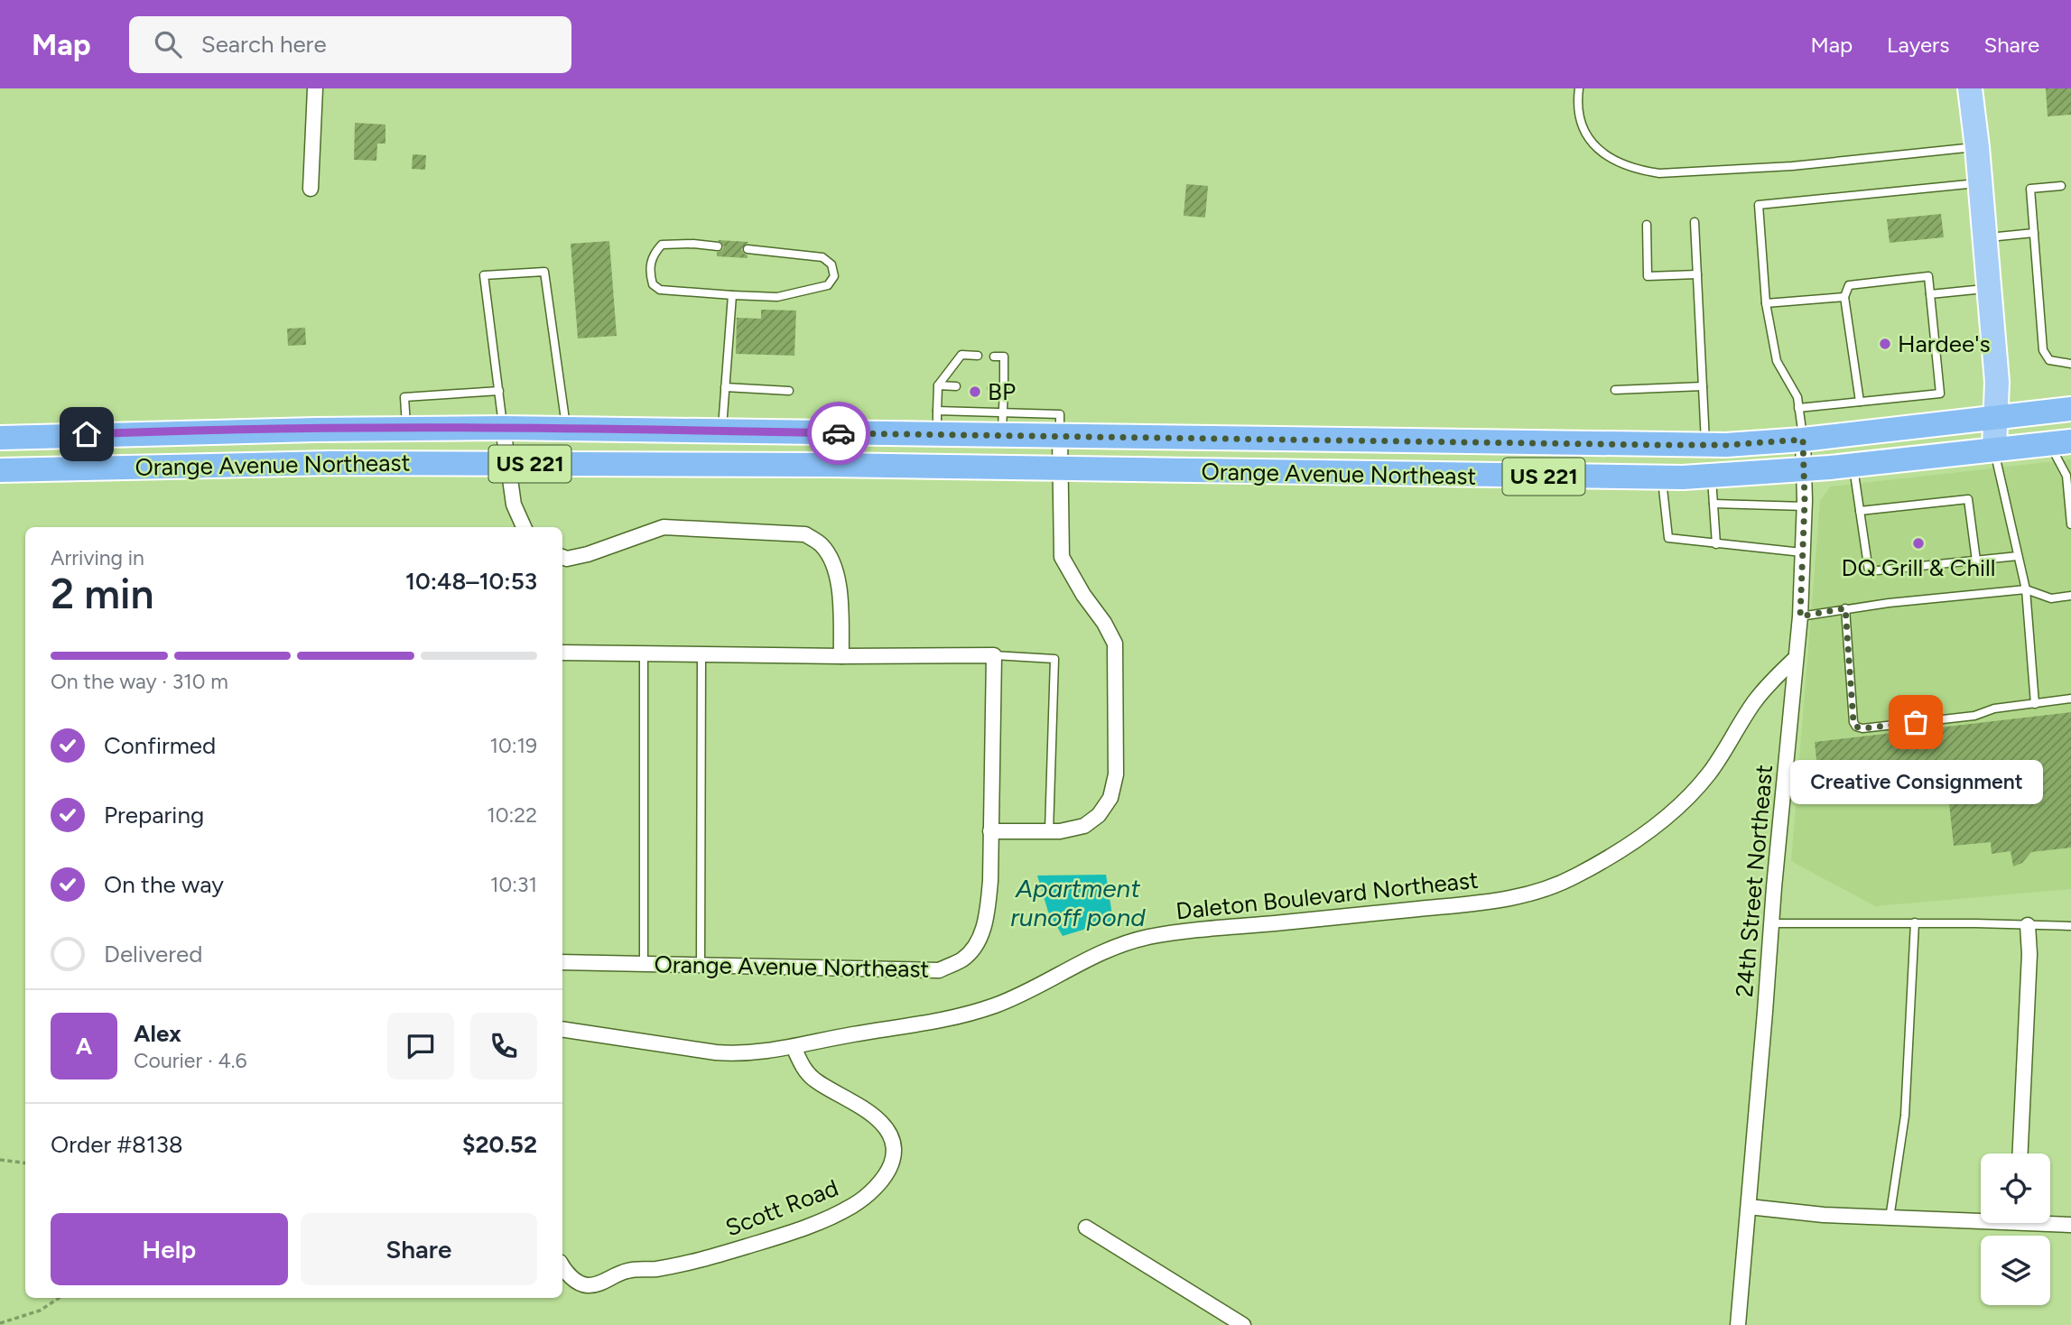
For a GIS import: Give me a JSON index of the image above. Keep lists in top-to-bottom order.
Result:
{
  "streets": {
    "highway": ["US 221", "Orange Avenue Northeast"],
    "street": ["24th Street Northeast", "Daleton Boulevard Northeast", "Scott Road"]
  },
  "crossings": [
    ["Orange Avenue Northeast", "24th Street Northeast"],
    ["24th Street Northeast", "Daleton Boulevard Northeast"],
    ["Daleton Boulevard Northeast", "Scott Road"]
  ],
  "water": ["Apartment runoff pond"],
  "places": [
    "Hardee's",
    "BP",
    "DQ Grill & Chill",
    "Creative Consignment"
  ],
  "page": {
    "header": "Map",
    "search": "Search here",
    "nav": ["Map", "Layers", "Share"],
    "heading": ["2 min", "Arriving in", "10:48–10:53"],
    "panel": [
      "Alex",
      "Courier · 4.6",
      "Order #8138",
      "$20.52"
    ],
    "bar": "On the way · 310 m",
    "list": [
      ["Confirmed", "10:19"],
      ["Preparing", "10:22"],
      ["On the way", "10:31"],
      "Delivered"
    ],
    "bubble": "Creative Consignment",
    "round": "A",
    "buttons": ["Help", "Share"]
  }
}
